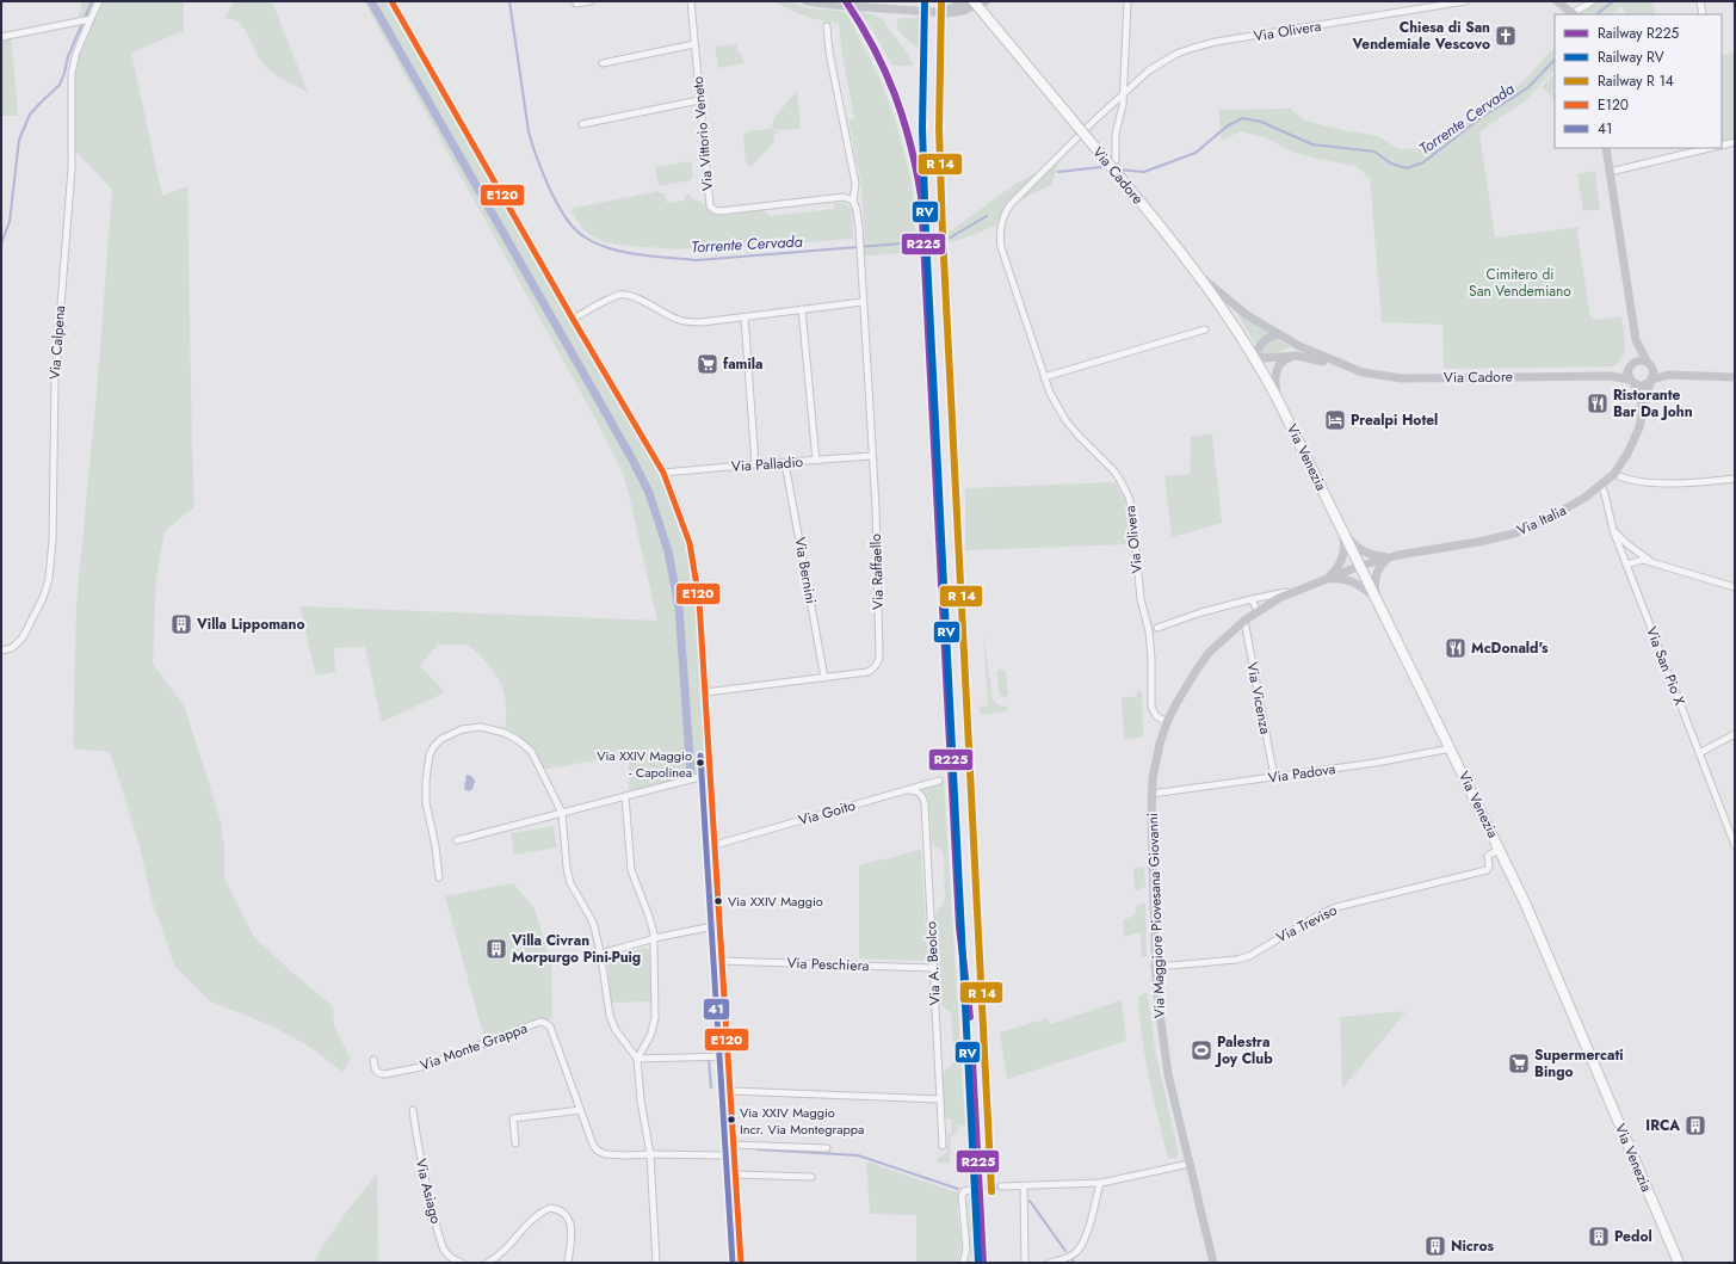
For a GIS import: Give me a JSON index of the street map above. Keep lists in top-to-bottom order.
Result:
{
  "streets": {
    "main road": ["Via Cadore", "Via Venezia"],
    "street": [
      "Via Olivera",
      "Via Vittorio Veneto",
      "Via Calpena",
      "Via Palladio",
      "Via Italia",
      "Via Bernini",
      "Via Raffaello",
      "Via San Pio X",
      "Via Vicenza",
      "Via Padova",
      "Via Goito",
      "Via Maggiore Piovesana Giovanni",
      "Via Treviso",
      "Via A. Beolco",
      "Via Peschiera",
      "Via Monte Grappa",
      "Via Asiago"
    ]
  },
  "crossings": [
    ["Via Olivera", "Via Maggiore Piovesana Giovanni"],
    ["Via Vittorio Veneto", "Via Raffaello"],
    ["Via Cadore", "Via Venezia"],
    ["Via Cadore", "Via Italia"],
    ["Via Venezia", "Via Italia"],
    ["Via Venezia", "Via Padova"],
    ["Via Venezia", "Via Treviso"],
    ["Via Palladio", "Via Bernini"],
    ["Via Palladio", "Via Raffaello"],
    ["Via Italia", "Via San Pio X"],
    ["Via Italia", "Via Vicenza"],
    ["Via Italia", "Via Maggiore Piovesana Giovanni"],
    ["Via Bernini", "Via Raffaello"],
    ["Via Vicenza", "Via Padova"],
    ["Via Padova", "Via Maggiore Piovesana Giovanni"],
    ["Via Goito", "Via A. Beolco"],
    ["Via Maggiore Piovesana Giovanni", "Via Treviso"],
    ["Via A. Beolco", "Via Peschiera"]
  ],
  "water": ["Torrente Cervada"],
  "parks": ["Cimitero di San Vendemiano"],
  "places": {
    "church": ["Chiesa di San Vendemiale Vescovo"],
    "supermarket": ["famila", "Supermercati Bingo"],
    "restaurant": ["Ristorante Bar Da John", "McDonald's"],
    "hotel": ["Prealpi Hotel"],
    "building": [
      "Villa Lippomano",
      "Villa Civran Morpurgo Pini-Puig",
      "IRCA",
      "Pedol",
      "Nicros"
    ],
    "other": ["Via XXIV Maggio - Capolinea", "Via XXIV Maggio", "Via XXIV Maggio Incr. Via Montegrappa"],
    "sports": ["Palestra Joy Club"]
  },
  "lines": [
    "rail line R225",
    "rail line RV",
    "transit line E120",
    "transit line 41"
  ],
  "legend": [
    "Railway R225",
    "Railway RV",
    "Railway R 14",
    "E120",
    "41"
  ]
}
